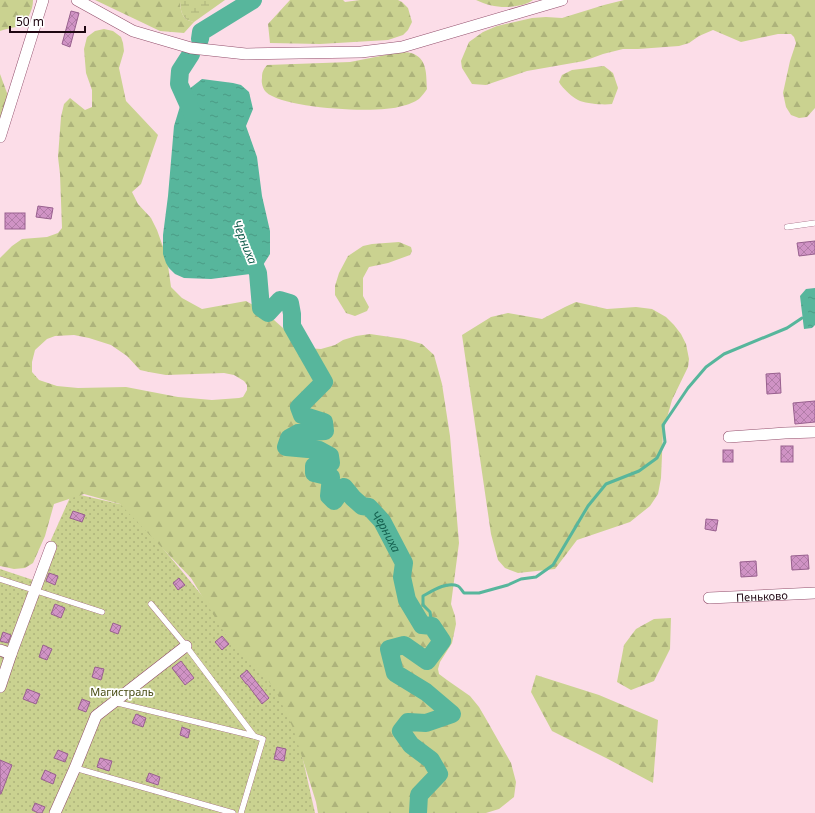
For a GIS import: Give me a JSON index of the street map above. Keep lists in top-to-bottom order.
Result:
{
  "streets": {
    "street": ["Пеньково"]
  },
  "water": ["Черниха"],
  "parks": ["Магистраль"],
  "scale_bar": "50 m"
}
